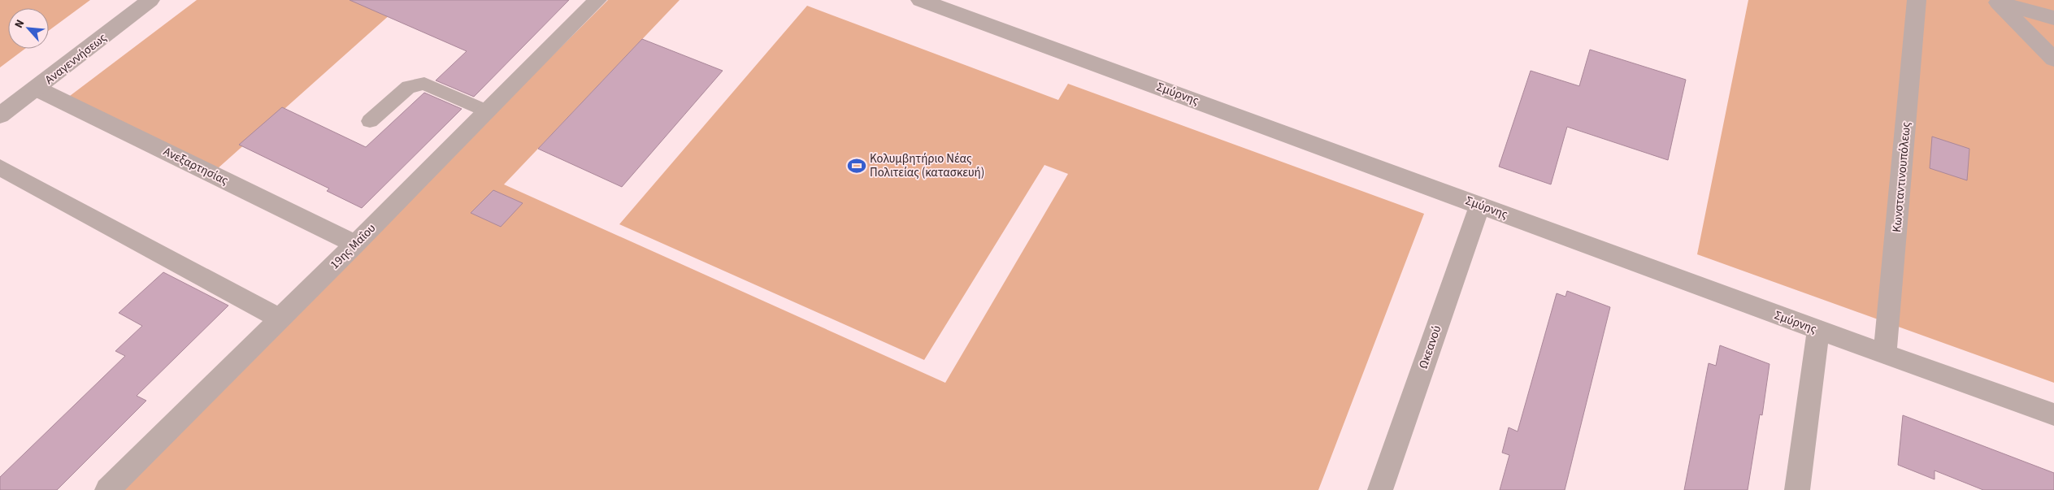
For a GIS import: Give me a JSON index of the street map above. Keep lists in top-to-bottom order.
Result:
{
  "streets": {
    "street": [
      "Αναγεννήσεως",
      "Σμύρνης",
      "Ανεξαρτησίας",
      "Κωνσταντινουπόλεως",
      "19ης Μαΐου",
      "Ωκεανού"
    ]
  },
  "crossings": [
    ["Αναγεννήσεως", "Ανεξαρτησίας"],
    ["Σμύρνης", "Κωνσταντινουπόλεως"],
    ["Σμύρνης", "Ωκεανού"],
    ["Ανεξαρτησίας", "19ης Μαΐου"]
  ],
  "places": {
    "sports": ["Κολυμβητήριο Νέας Πολιτείας (κατασκευή)"]
  },
  "north": "top left"
}
